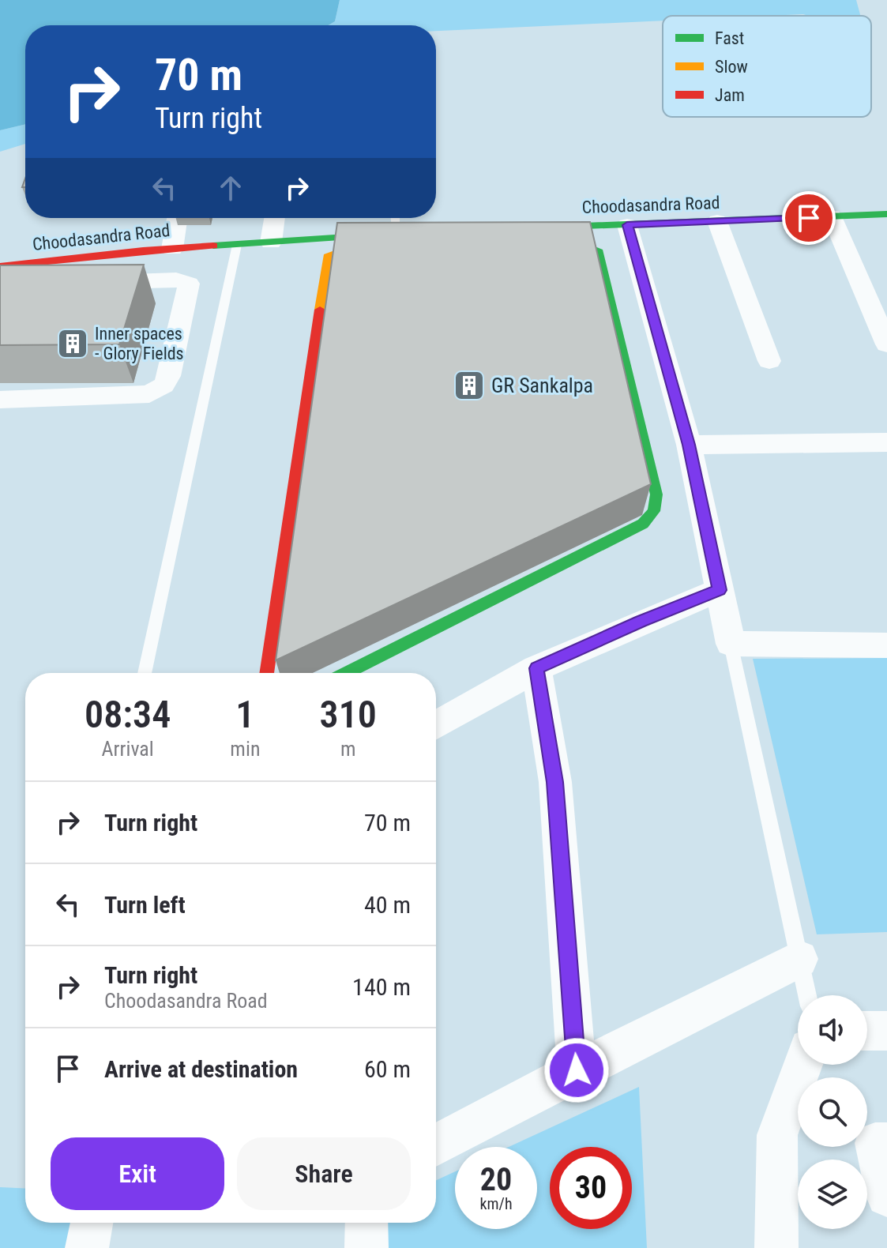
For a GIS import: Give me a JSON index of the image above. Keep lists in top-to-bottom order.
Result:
{
  "streets": {
    "street": ["Choodasandra Road"]
  },
  "places": {
    "building": ["Inner spaces - Glory Fields", "GR Sankalpa"]
  },
  "legend": ["Fast", "Slow", "Jam"],
  "page": {
    "turn": ["70 m", "Turn right"],
    "eta": [
      "08:34",
      "Arrival",
      "1",
      "min",
      "310",
      "m"
    ],
    "list": [
      {
        "name": "Turn right",
        "value": "70 m"
      },
      {
        "name": "Turn left",
        "value": "40 m"
      },
      {
        "name": "Turn right",
        "note": "Choodasandra Road",
        "value": "140 m"
      },
      {
        "name": "Arrive at destination",
        "value": "60 m"
      }
    ],
    "buttons": ["Exit", "Share"],
    "speed": "20 km/h",
    "limit": "30"
  }
}
